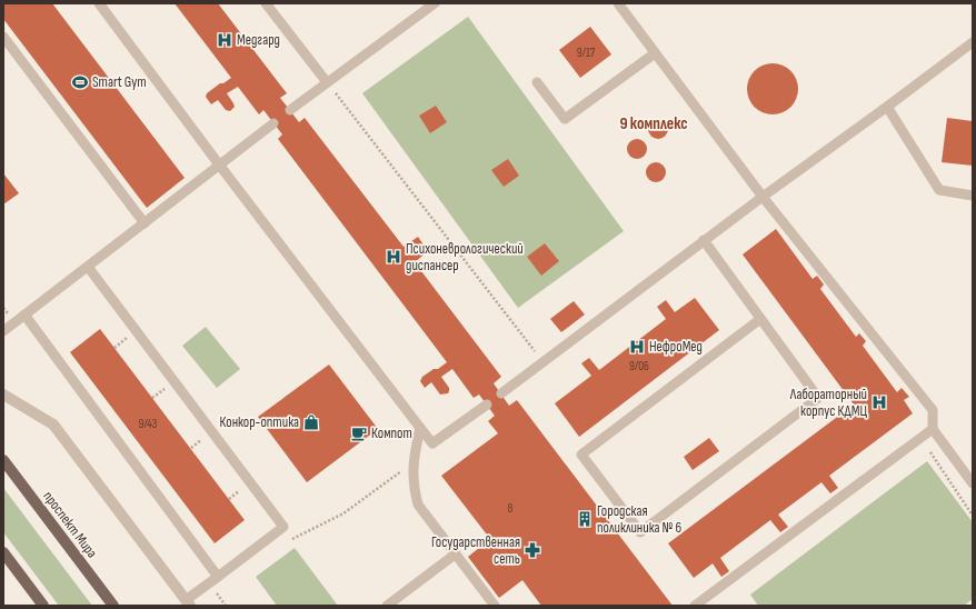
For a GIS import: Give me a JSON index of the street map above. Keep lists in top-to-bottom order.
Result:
{
  "streets": {
    "main road": ["проспект Мира"]
  },
  "districts": ["9 комплекс"],
  "places": {
    "hospital": [
      "Медгард",
      "Психоневрологический диспансер",
      "НефроМед",
      "Лабораторный корпус КДМЦ"
    ],
    "sports": ["Smart Gym"],
    "shop": ["Конкор-оптика"],
    "cafe": ["Компот"],
    "building": ["Городская поликлиника № 6"],
    "pharmacy": ["Государственная сеть"]
  },
  "house_numbers": [
    "9/17",
    "9/06",
    "9/43",
    "8"
  ]
}
